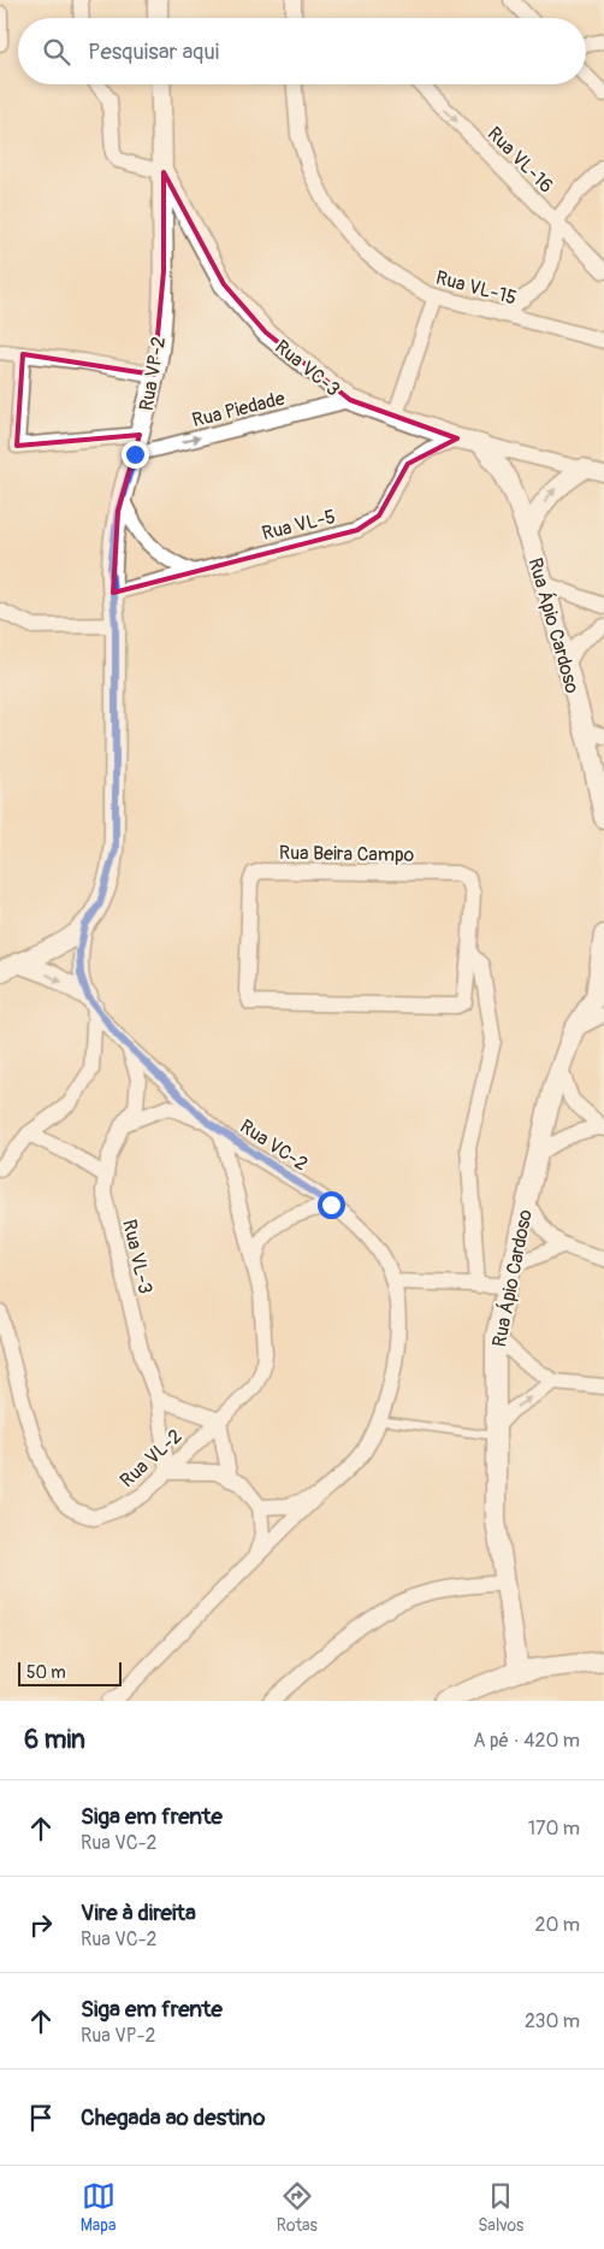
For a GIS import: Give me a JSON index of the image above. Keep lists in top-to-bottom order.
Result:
{
  "streets": {
    "street": [
      "Rua VL-16",
      "Rua VL-15",
      "Rua VC-3",
      "Rua VP-2",
      "Rua Piedade",
      "Rua VL-5",
      "Rua Ápio Cardoso",
      "Rua Beira Campo",
      "Rua VC-2",
      "Rua VL-3",
      "Rua VL-2"
    ]
  },
  "crossings": [
    ["Rua VC-3", "Rua VP-2"],
    ["Rua VC-3", "Rua Piedade"],
    ["Rua VC-3", "Rua VL-5"],
    ["Rua VC-3", "Rua Ápio Cardoso"],
    ["Rua VP-2", "Rua Piedade"],
    ["Rua VP-2", "Rua VL-5"],
    ["Rua VP-2", "Rua VC-2"],
    ["Rua VC-2", "Rua VL-3"],
    ["Rua VC-2", "Rua VL-2"],
    ["Rua VL-3", "Rua VL-2"]
  ],
  "one_way": ["Rua VL-16", "Rua Piedade"],
  "scale_bar": "50 m",
  "page": {
    "search": "Pesquisar aqui",
    "scale": "50 m",
    "heading": ["6 min", "A pé · 420 m"],
    "list": [
      ["Siga em frente", "Rua VC-2", "170 m"],
      ["Vire à direita", "Rua VC-2", "20 m"],
      ["Siga em frente", "Rua VP-2", "230 m"],
      "Chegada ao destino"
    ],
    "nav": ["Mapa", "Rotas", "Salvos"]
  }
}
